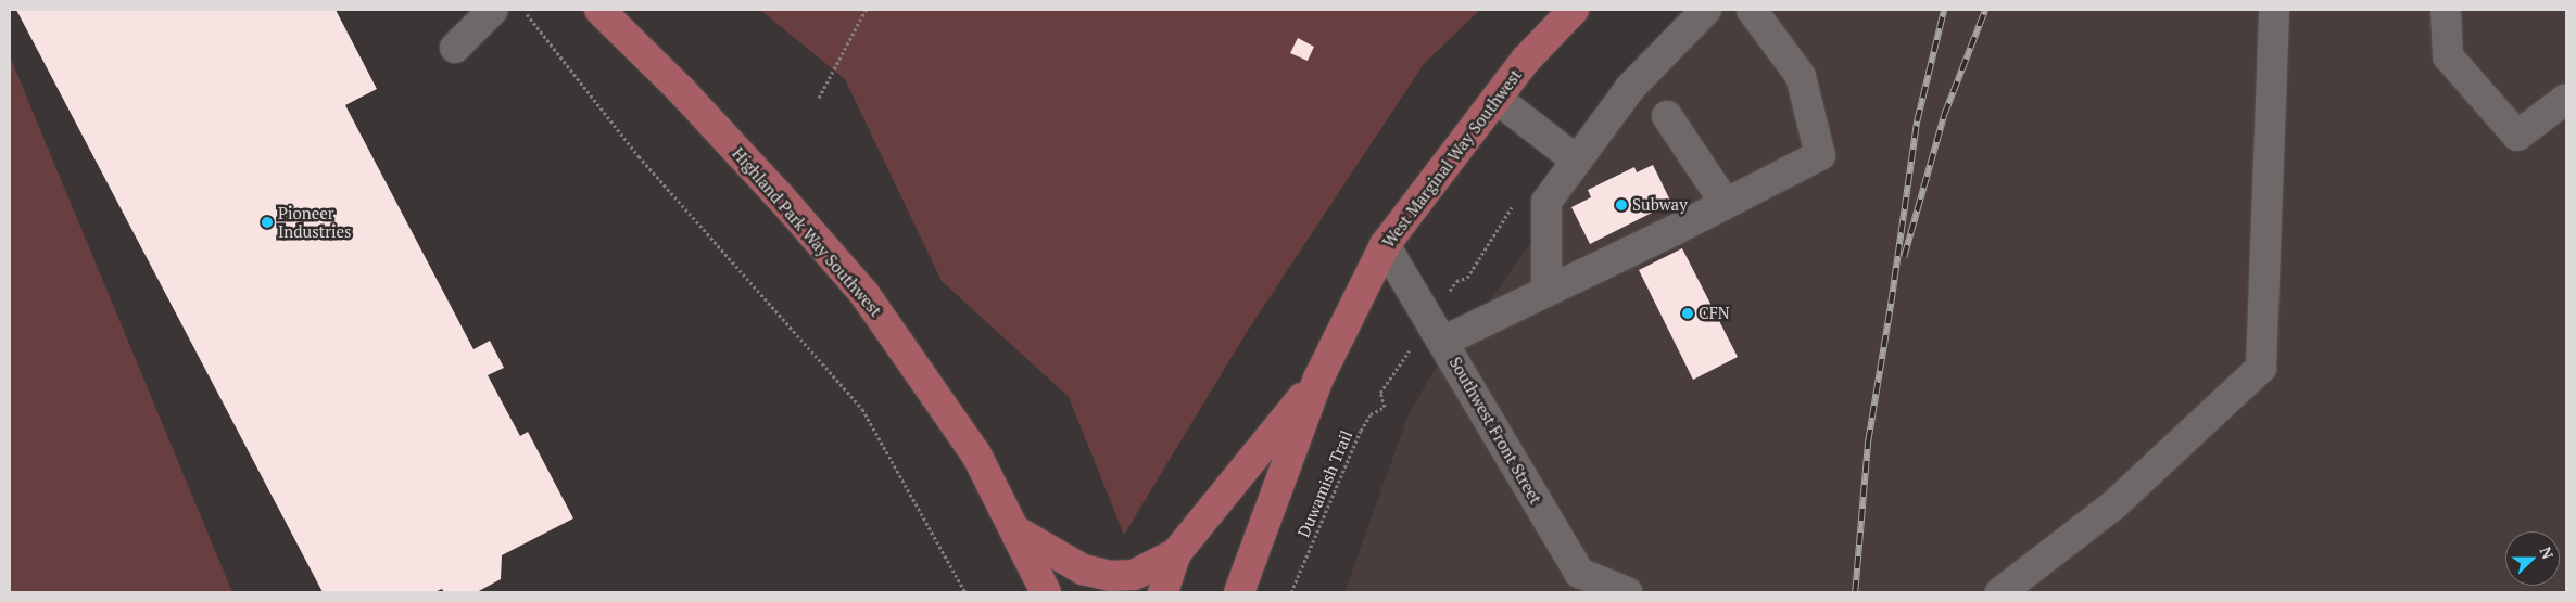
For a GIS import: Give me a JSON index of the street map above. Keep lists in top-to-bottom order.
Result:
{
  "streets": {
    "main road": ["West Marginal Way Southwest", "Highland Park Way Southwest"],
    "lane": ["Southwest Front Street"],
    "path": ["Duwamish Trail"]
  },
  "crossings": [
    ["West Marginal Way Southwest", "Southwest Front Street"]
  ],
  "places": ["Subway", "Pioneer Industries", "CFN"],
  "north": "right"
}
